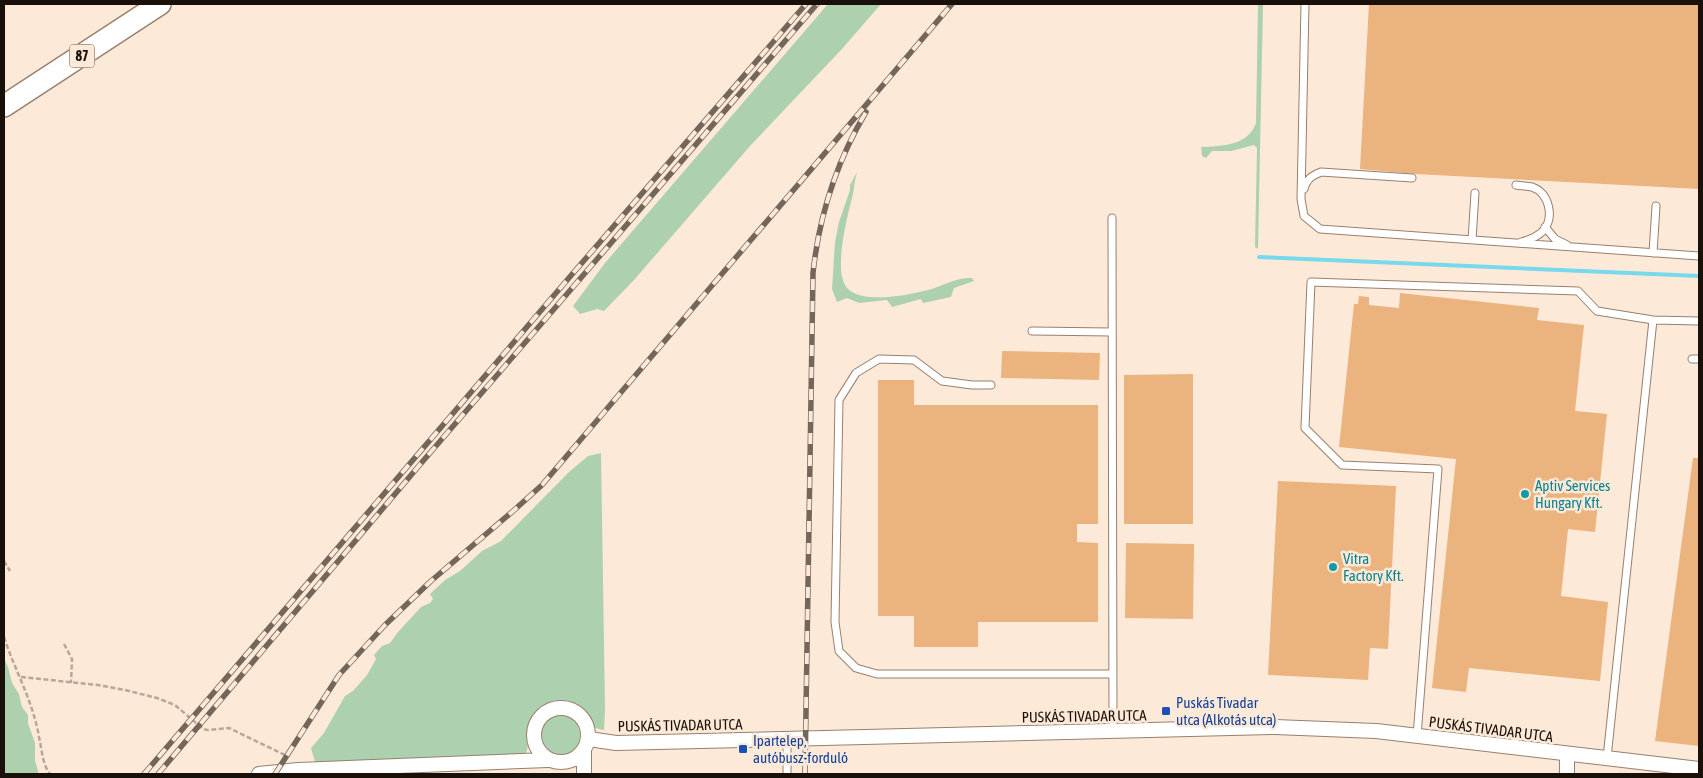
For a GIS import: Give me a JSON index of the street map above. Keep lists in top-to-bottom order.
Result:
{
  "streets": {
    "main road": ["87"],
    "street": ["PUSKÁS TIVADAR UTCA"]
  },
  "places": {
    "other": ["Aptiv Services Hungary Kft.", "Vitra Factory Kft."],
    "transit": ["Puskás Tivadar utca (Alkotás utca)", "Ipartelep, autóbusz-forduló"]
  }
}
